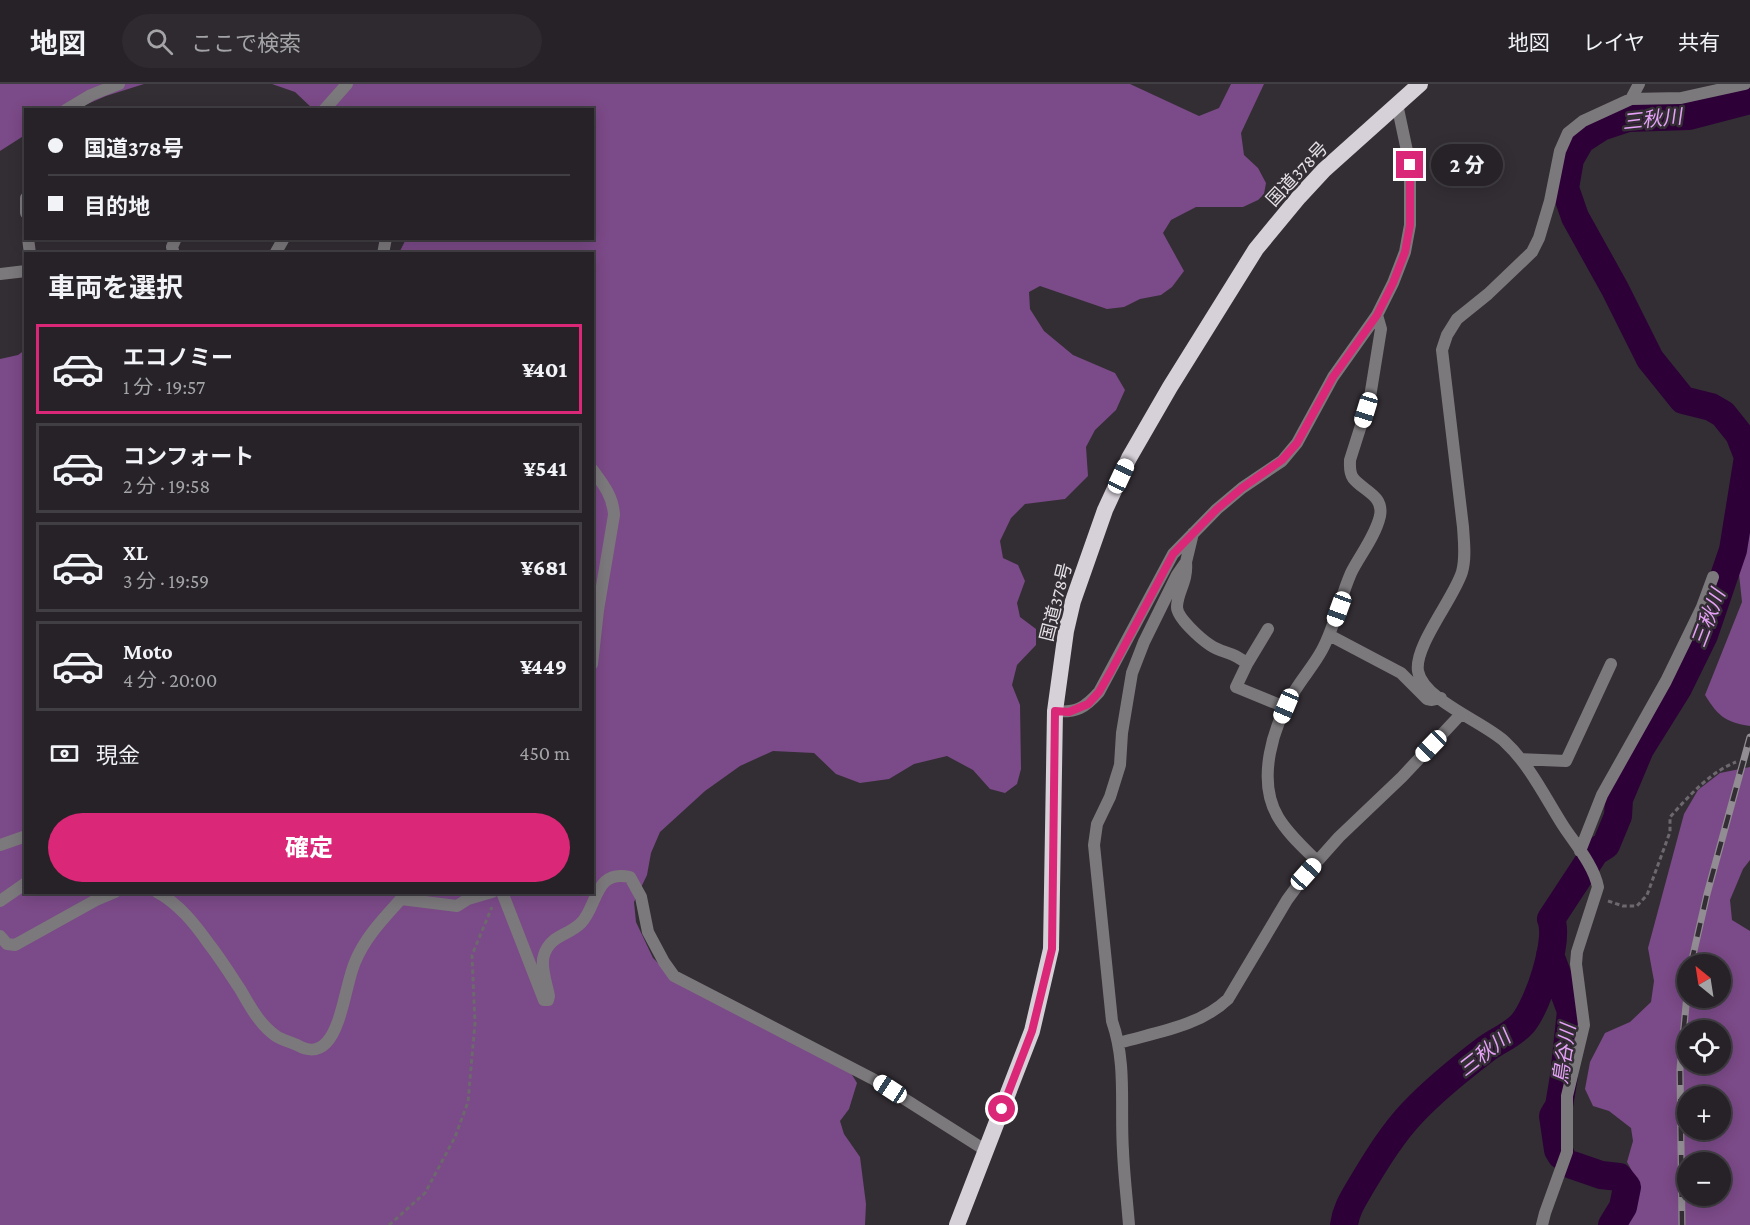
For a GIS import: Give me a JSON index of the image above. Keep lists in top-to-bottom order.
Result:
{
  "streets": {
    "highway": ["国道378号"]
  },
  "water": ["三秋川", "鳥谷川"],
  "north": "top left",
  "page": {
    "header": "地図",
    "search": "ここで検索",
    "nav": ["地図", "レイヤ", "共有"],
    "banner": ["国道378号", "目的地"],
    "bubble": "2 分",
    "heading": "車両を選択",
    "list": [
      {
        "name": "エコノミー",
        "note": "1 分 · 19:57",
        "value": "¥401"
      },
      {
        "name": "コンフォート",
        "note": "2 分 · 19:58",
        "value": "¥541"
      },
      {
        "name": "XL",
        "note": "3 分 · 19:59",
        "value": "¥681"
      },
      {
        "name": "Moto",
        "note": "4 分 · 20:00",
        "value": "¥449"
      }
    ],
    "pay": ["現金", "450 m"],
    "buttons": "確定",
    "map_buttons": ["+", "−"]
  }
}
